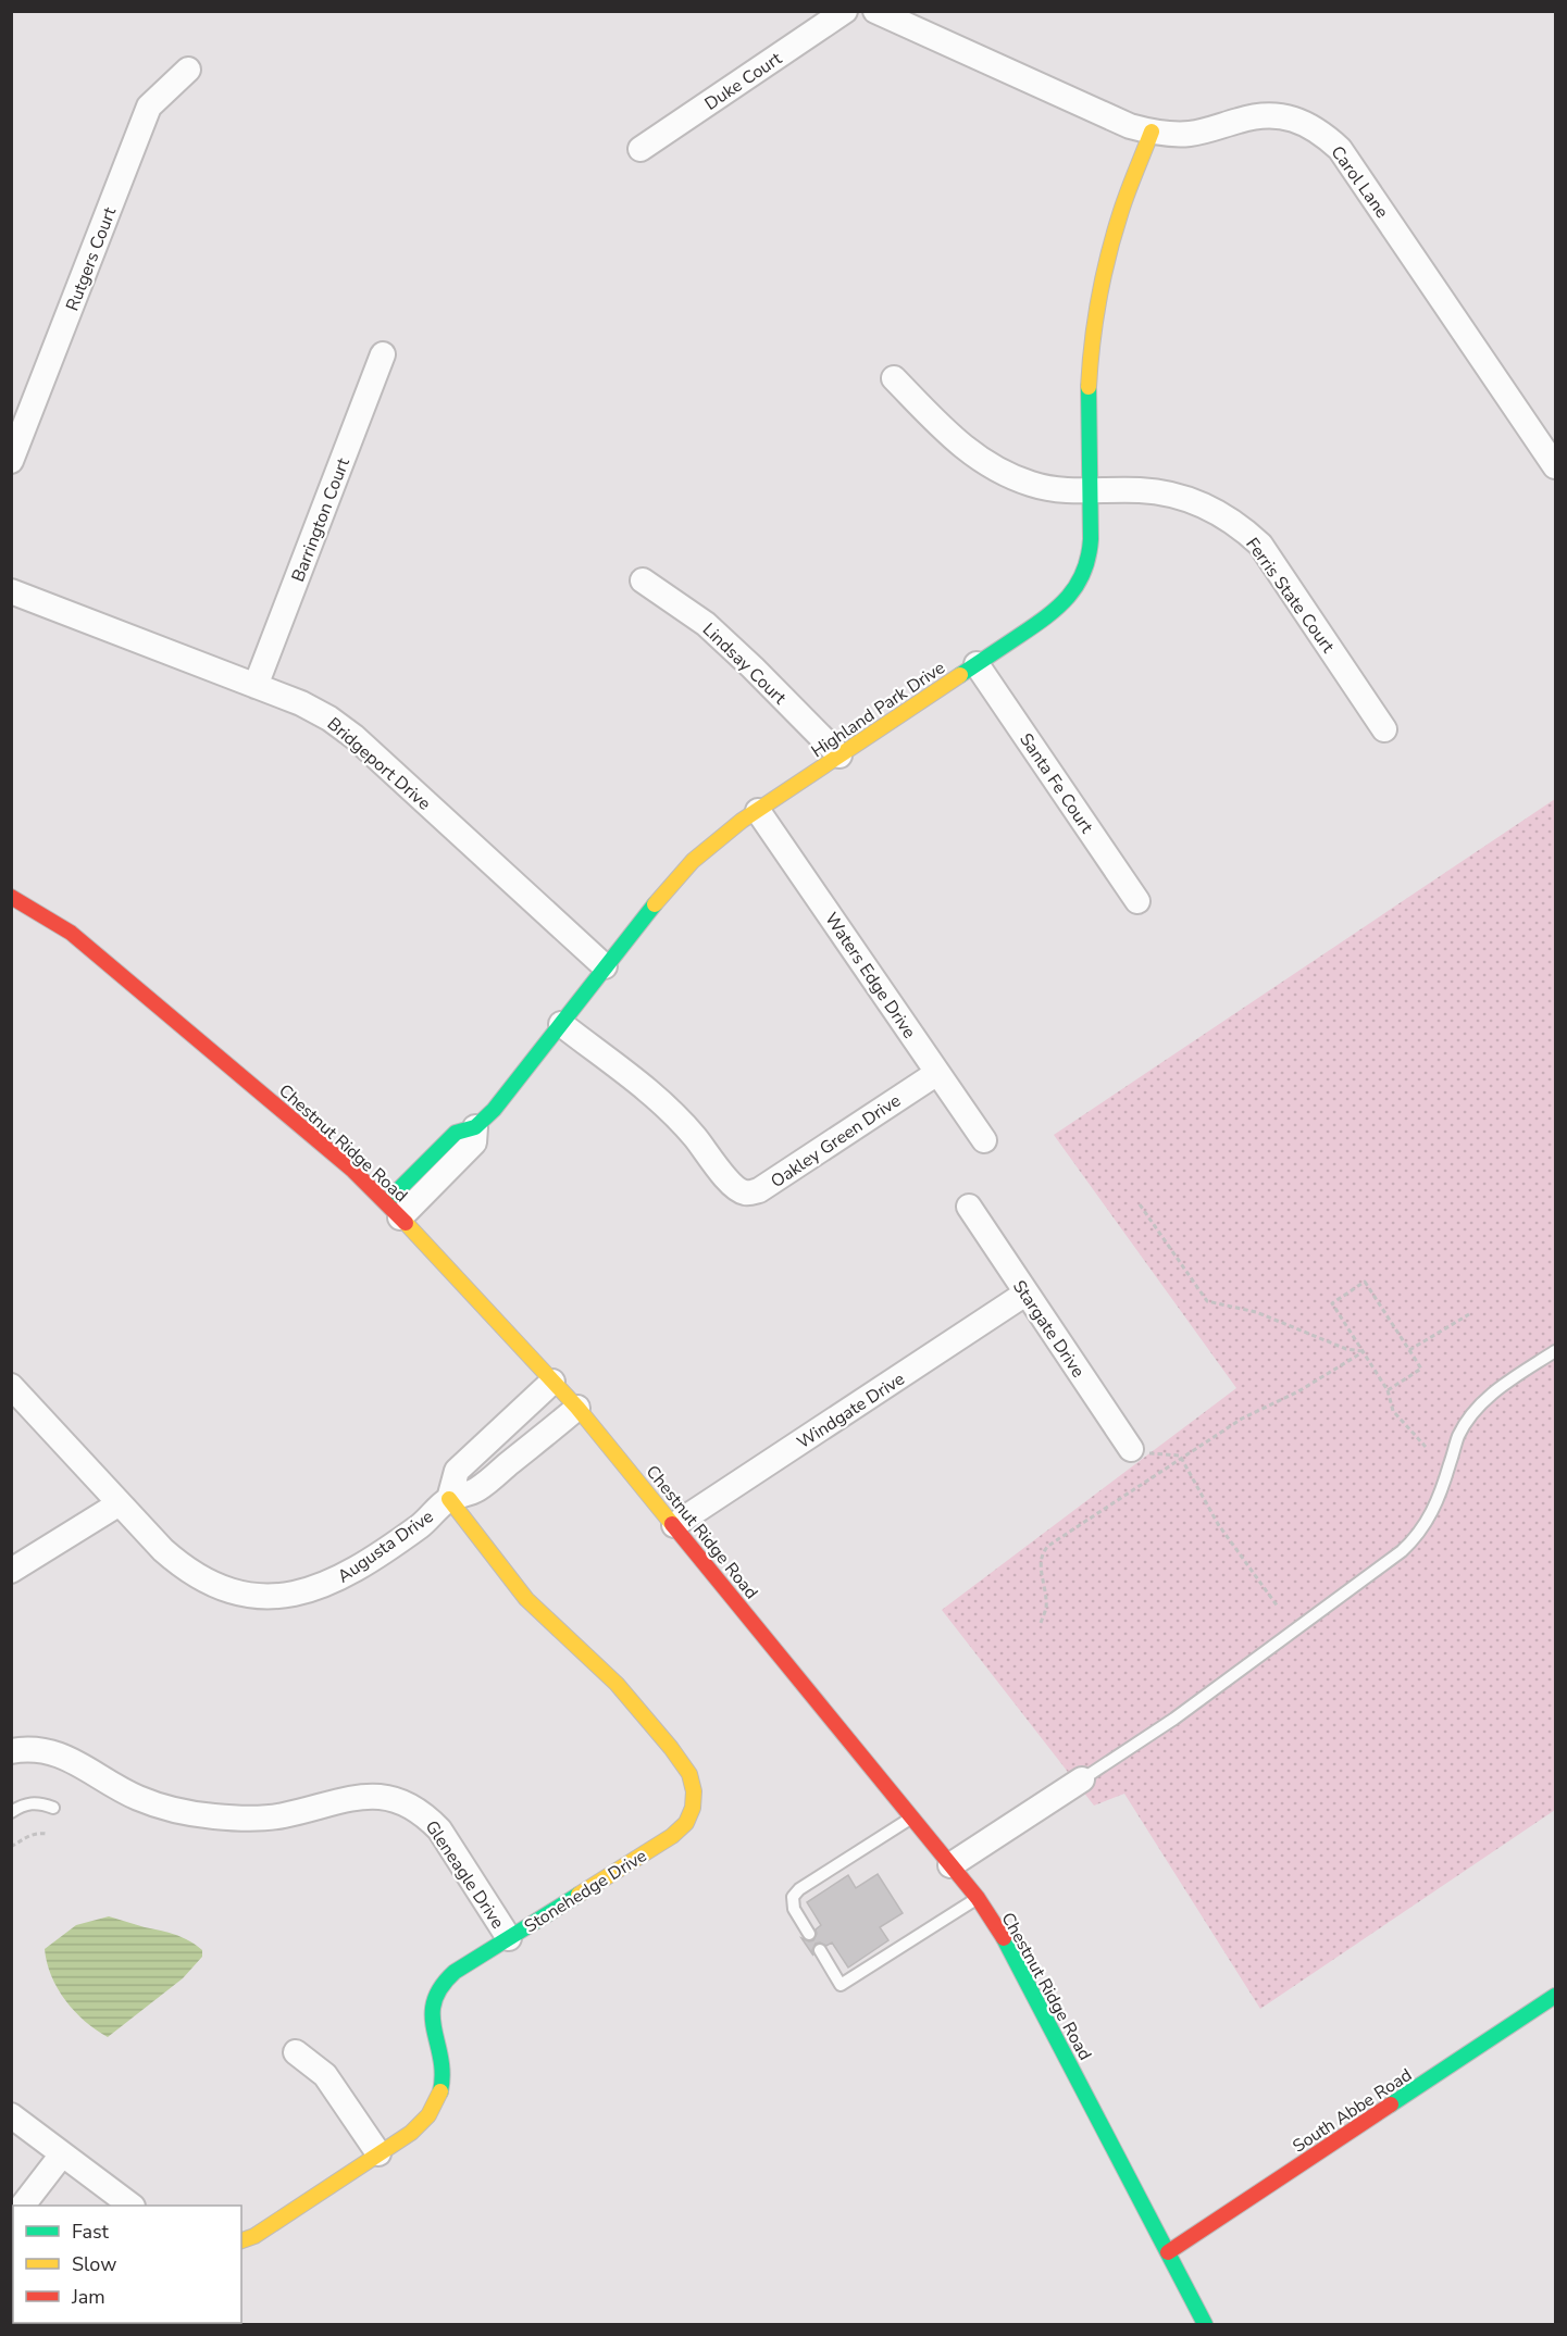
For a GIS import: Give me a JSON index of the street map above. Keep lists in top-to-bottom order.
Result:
{
  "streets": {
    "street": [
      "Duke Court",
      "Carol Lane",
      "Rutgers Court",
      "Barrington Court",
      "Ferris State Court",
      "Lindsay Court",
      "Highland Park Drive",
      "Bridgeport Drive",
      "Santa Fe Court",
      "Waters Edge Drive",
      "Oakley Green Drive",
      "Chestnut Ridge Road",
      "Stargate Drive",
      "Windgate Drive",
      "Augusta Drive",
      "Gleneagle Drive",
      "Stonehedge Drive",
      "South Abbe Road"
    ]
  },
  "crossings": [
    ["Carol Lane", "Highland Park Drive"],
    ["Barrington Court", "Bridgeport Drive"],
    ["Ferris State Court", "Highland Park Drive"],
    ["Lindsay Court", "Highland Park Drive"],
    ["Highland Park Drive", "Bridgeport Drive"],
    ["Highland Park Drive", "Santa Fe Court"],
    ["Highland Park Drive", "Waters Edge Drive"],
    ["Highland Park Drive", "Oakley Green Drive"],
    ["Waters Edge Drive", "Oakley Green Drive"],
    ["Chestnut Ridge Road", "Windgate Drive"],
    ["Chestnut Ridge Road", "Augusta Drive"],
    ["Chestnut Ridge Road", "South Abbe Road"],
    ["Stargate Drive", "Windgate Drive"],
    ["Augusta Drive", "Stonehedge Drive"],
    ["Gleneagle Drive", "Stonehedge Drive"]
  ],
  "legend": ["Fast", "Slow", "Jam"]
}
